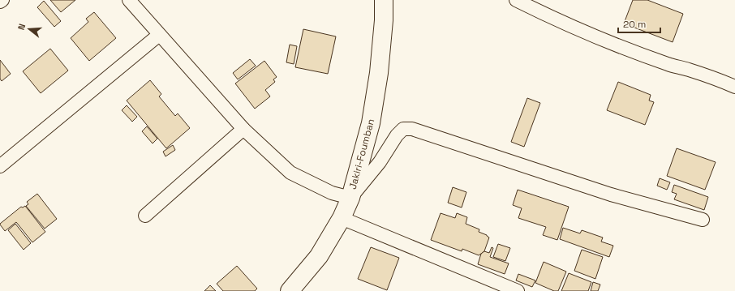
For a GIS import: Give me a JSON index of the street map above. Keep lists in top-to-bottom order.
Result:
{
  "streets": {
    "main road": ["Jakiri-Foumban"]
  },
  "scale_bar": "20 m",
  "north": "left"
}
